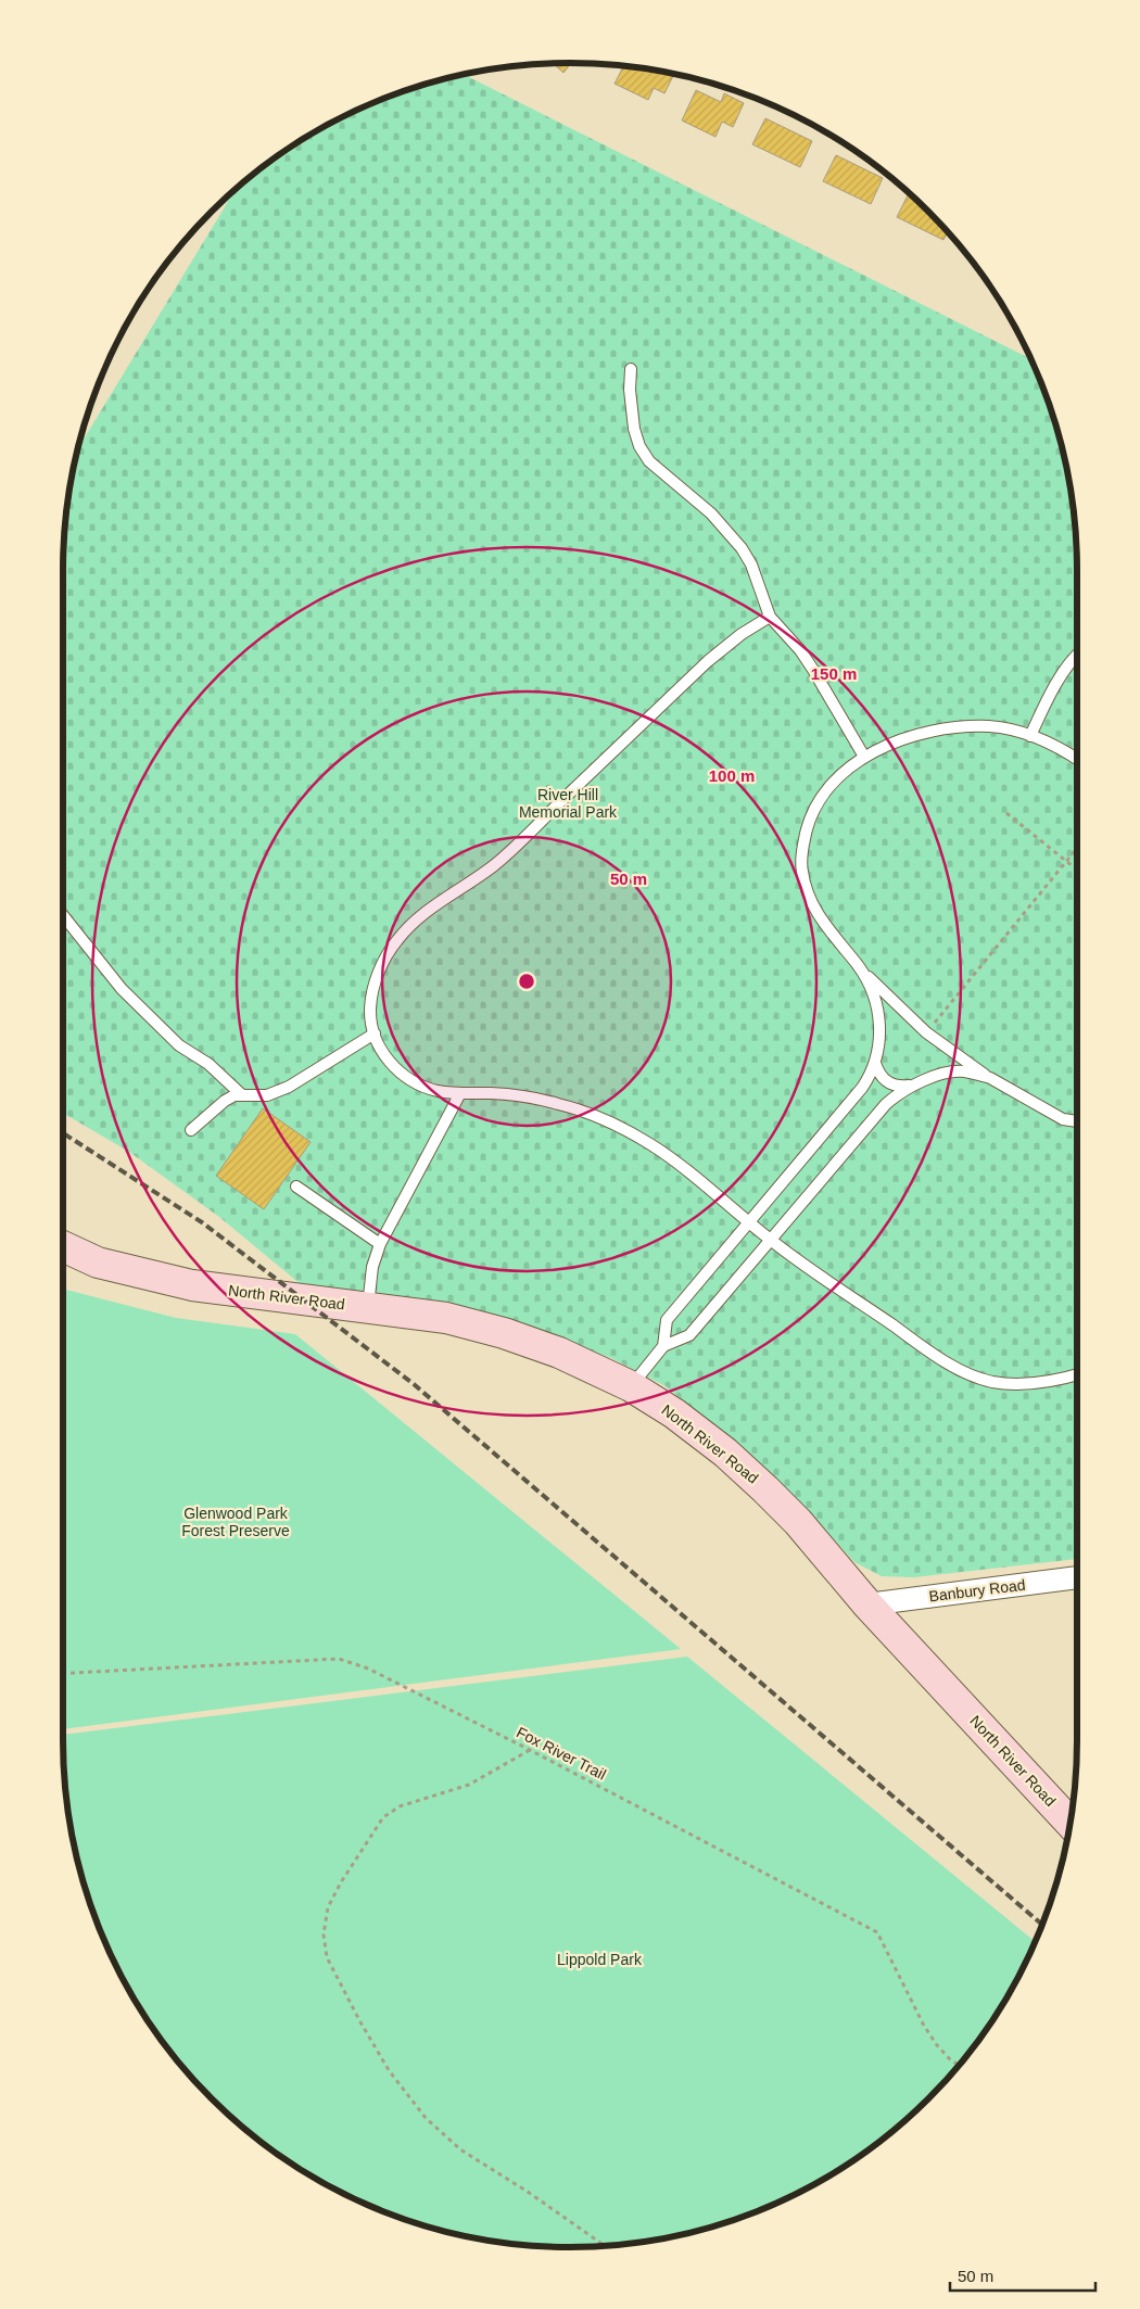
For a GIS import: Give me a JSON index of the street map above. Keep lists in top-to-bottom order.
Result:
{
  "streets": {
    "main road": ["North River Road"],
    "street": ["Banbury Road"],
    "path": ["Fox River Trail"]
  },
  "crossings": [
    ["North River Road", "Banbury Road"]
  ],
  "parks": ["River Hill Memorial Park", "Glenwood Park Forest Preserve", "Lippold Park"],
  "scale_bar": "50 m",
  "rings": ["150 m", "100 m", "50 m"]
}
